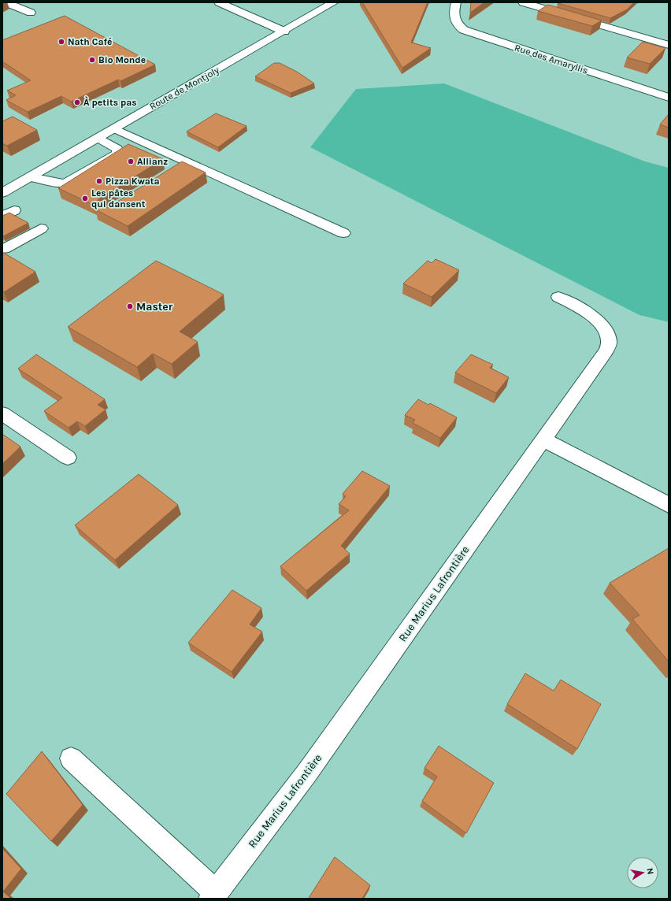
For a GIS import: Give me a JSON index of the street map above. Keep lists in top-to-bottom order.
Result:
{
  "streets": {
    "street": ["Rue des Amaryllis", "Route de Montjoly", "Rue Marius Lafrontière"]
  },
  "places": [
    "Nath Café",
    "Bio Monde",
    "À petits pas",
    "Allianz",
    "Pizza Kwata",
    "Les pâtes qui dansent",
    "Master"
  ],
  "north": "right"
}
